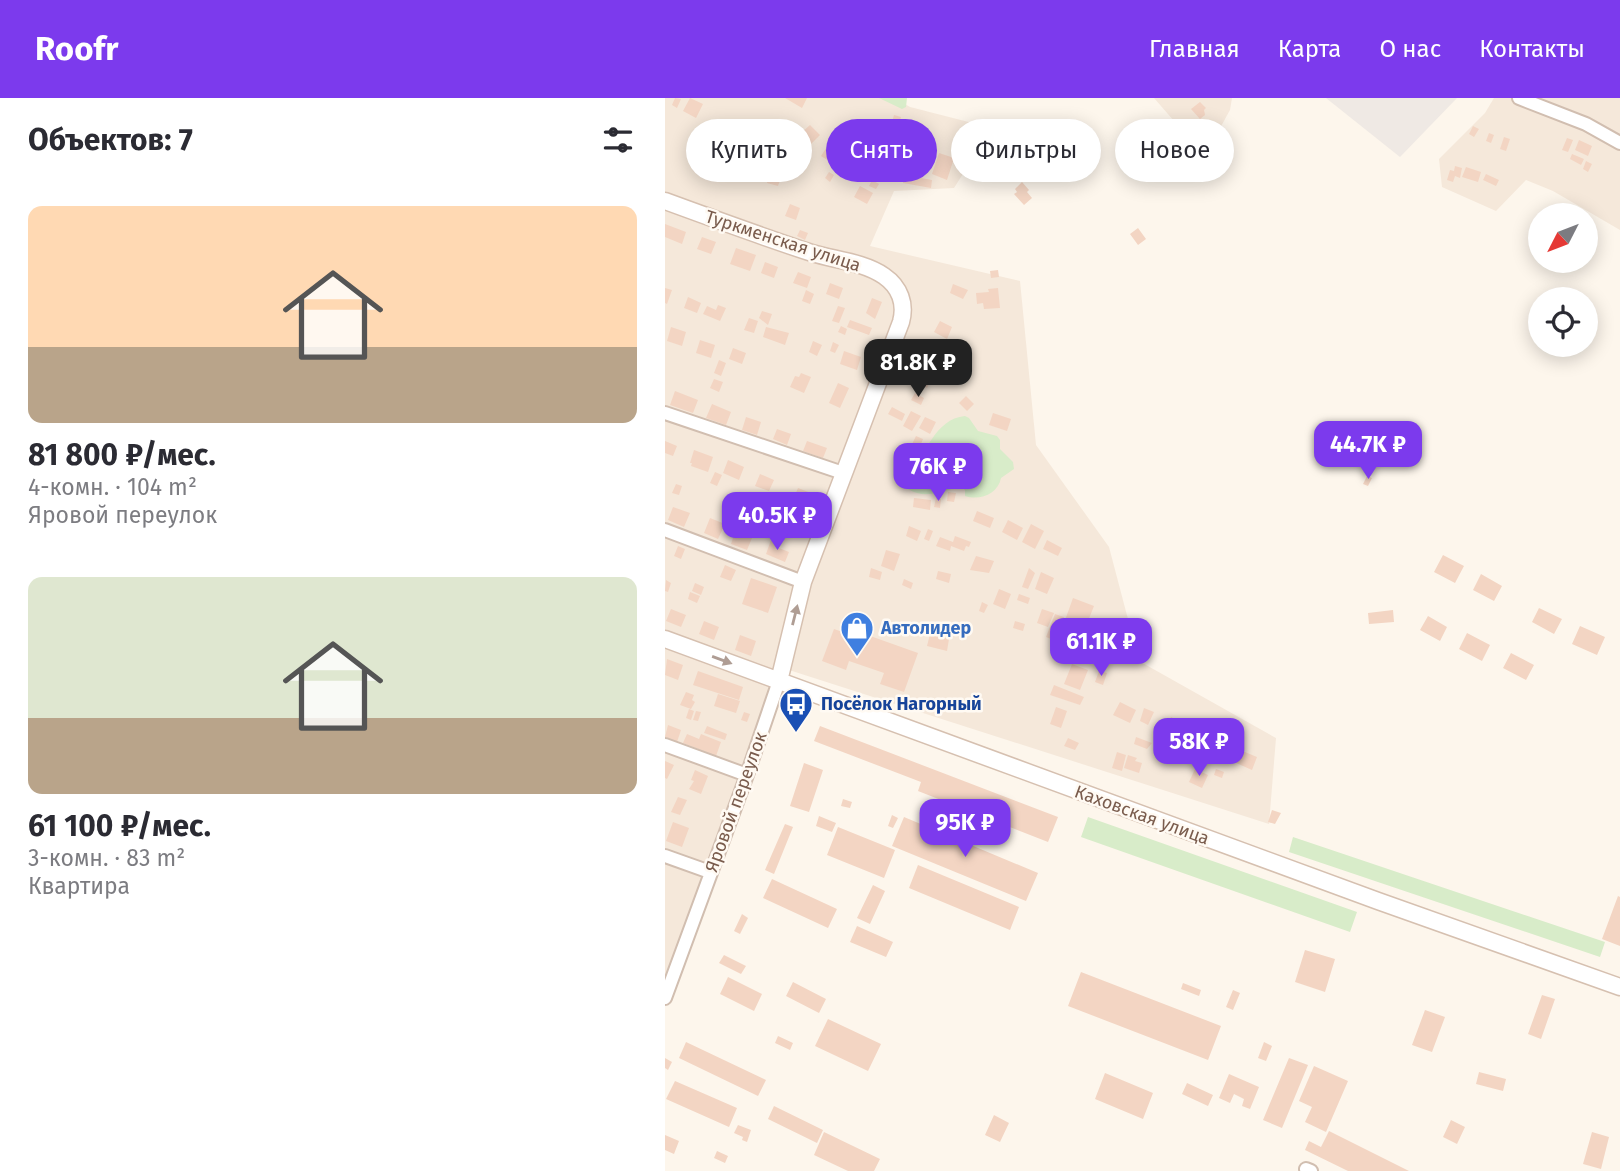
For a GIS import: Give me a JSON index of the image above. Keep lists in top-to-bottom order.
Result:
{
  "streets": {
    "main road": ["Туркменская улица", "Яровой переулок", "Каховская улица"]
  },
  "crossings": [
    ["Туркменская улица", "Яровой переулок"],
    ["Яровой переулок", "Каховская улица"]
  ],
  "places": {
    "shop": ["Автолидер"],
    "bus stop": ["Посёлок Нагорный"]
  },
  "north": "bottom left",
  "page": {
    "header": "Roofr",
    "nav": [
      "Главная",
      "Карта",
      "О нас",
      "Контакты"
    ],
    "heading": "Объектов: 7",
    "chip": [
      "Купить",
      "Снять",
      "Фильтры",
      "Новое"
    ],
    "list": [
      {
        "name": "81 800 ₽/мес.",
        "note": "4-комн. · 104 m² · Яровой переулок"
      },
      {
        "name": "61 100 ₽/мес.",
        "note": "3-комн. · 83 m² · Квартира"
      }
    ],
    "price": [
      "81.8K ₽",
      "44.7K ₽",
      "76K ₽",
      "40.5K ₽",
      "61.1K ₽",
      "58K ₽",
      "95K ₽"
    ]
  }
}
